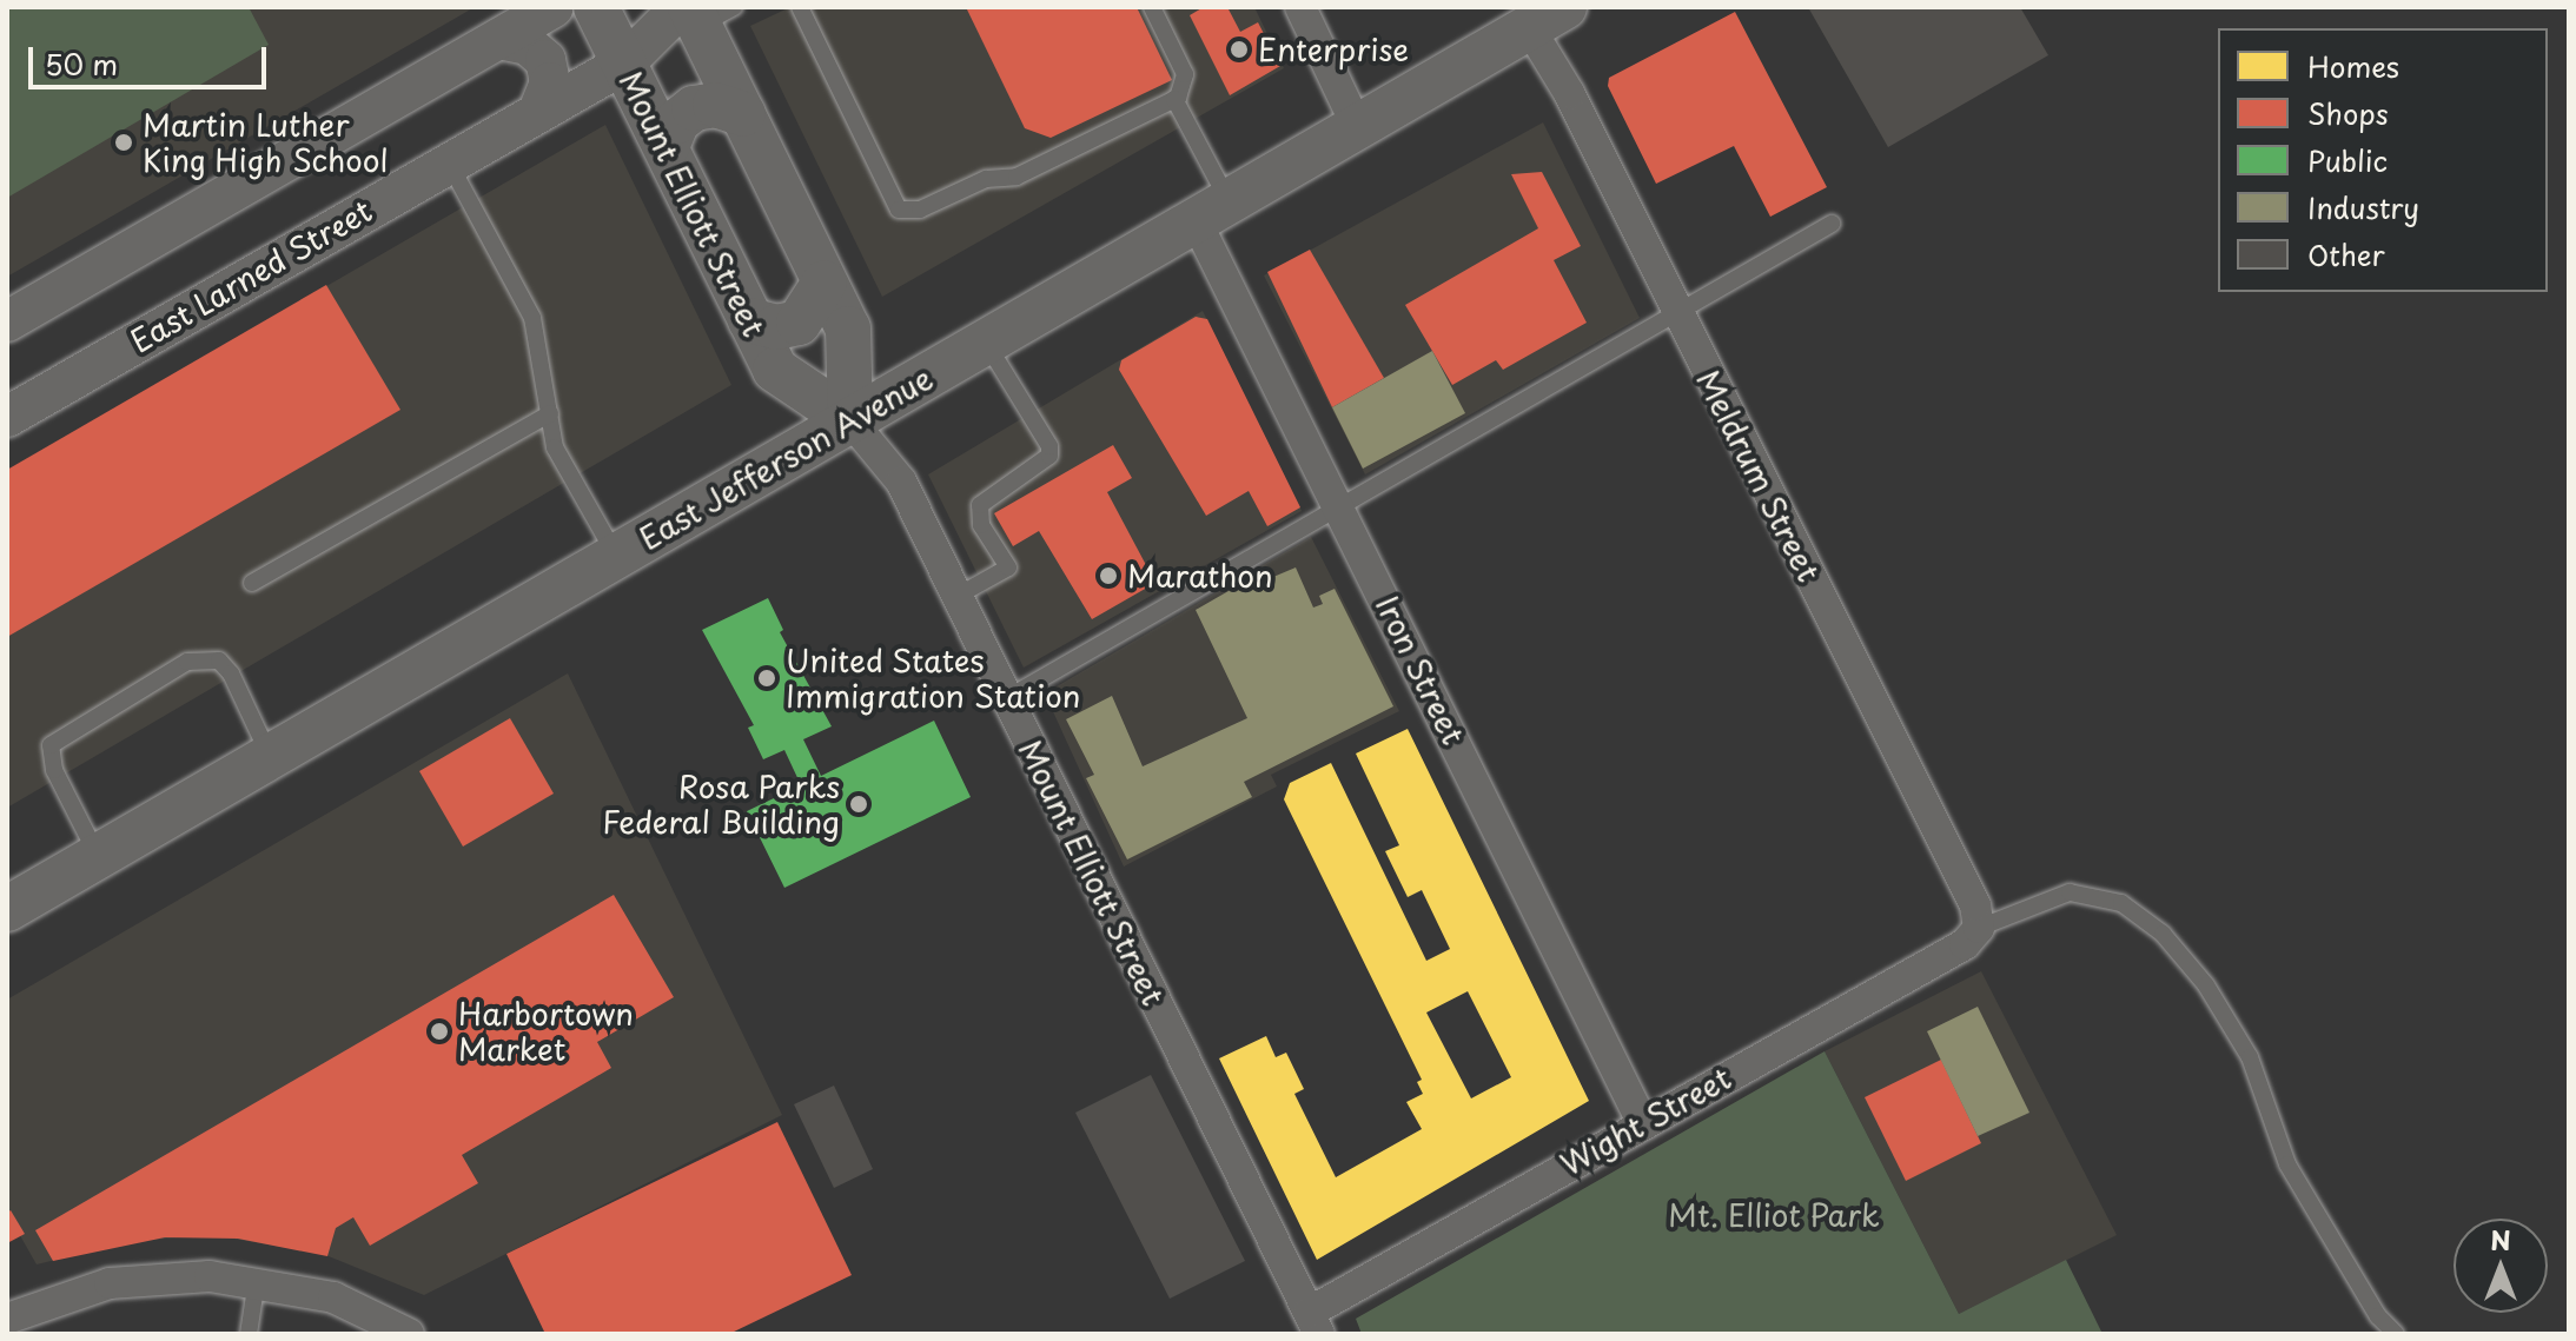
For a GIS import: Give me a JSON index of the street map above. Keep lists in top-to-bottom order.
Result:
{
  "streets": {
    "main road": ["Mount Elliott Street", "East Jefferson Avenue"],
    "street": [
      "East Larned Street",
      "Meldrum Street",
      "Iron Street",
      "Wight Street"
    ]
  },
  "crossings": [
    ["Mount Elliott Street", "East Larned Street"],
    ["Mount Elliott Street", "East Jefferson Avenue"],
    ["Mount Elliott Street", "Wight Street"],
    ["East Jefferson Avenue", "Meldrum Street"],
    ["East Jefferson Avenue", "Iron Street"],
    ["Meldrum Street", "Wight Street"],
    ["Iron Street", "Wight Street"]
  ],
  "parks": ["Mt. Elliot Park"],
  "places": [
    "Enterprise",
    "Martin Luther King High School",
    "Marathon",
    "United States Immigration Station",
    "Rosa Parks Federal Building",
    "Harbortown Market"
  ],
  "legend": [
    "Homes",
    "Shops",
    "Public",
    "Industry",
    "Other"
  ],
  "scale_bar": "50 m",
  "north": "top"
}
